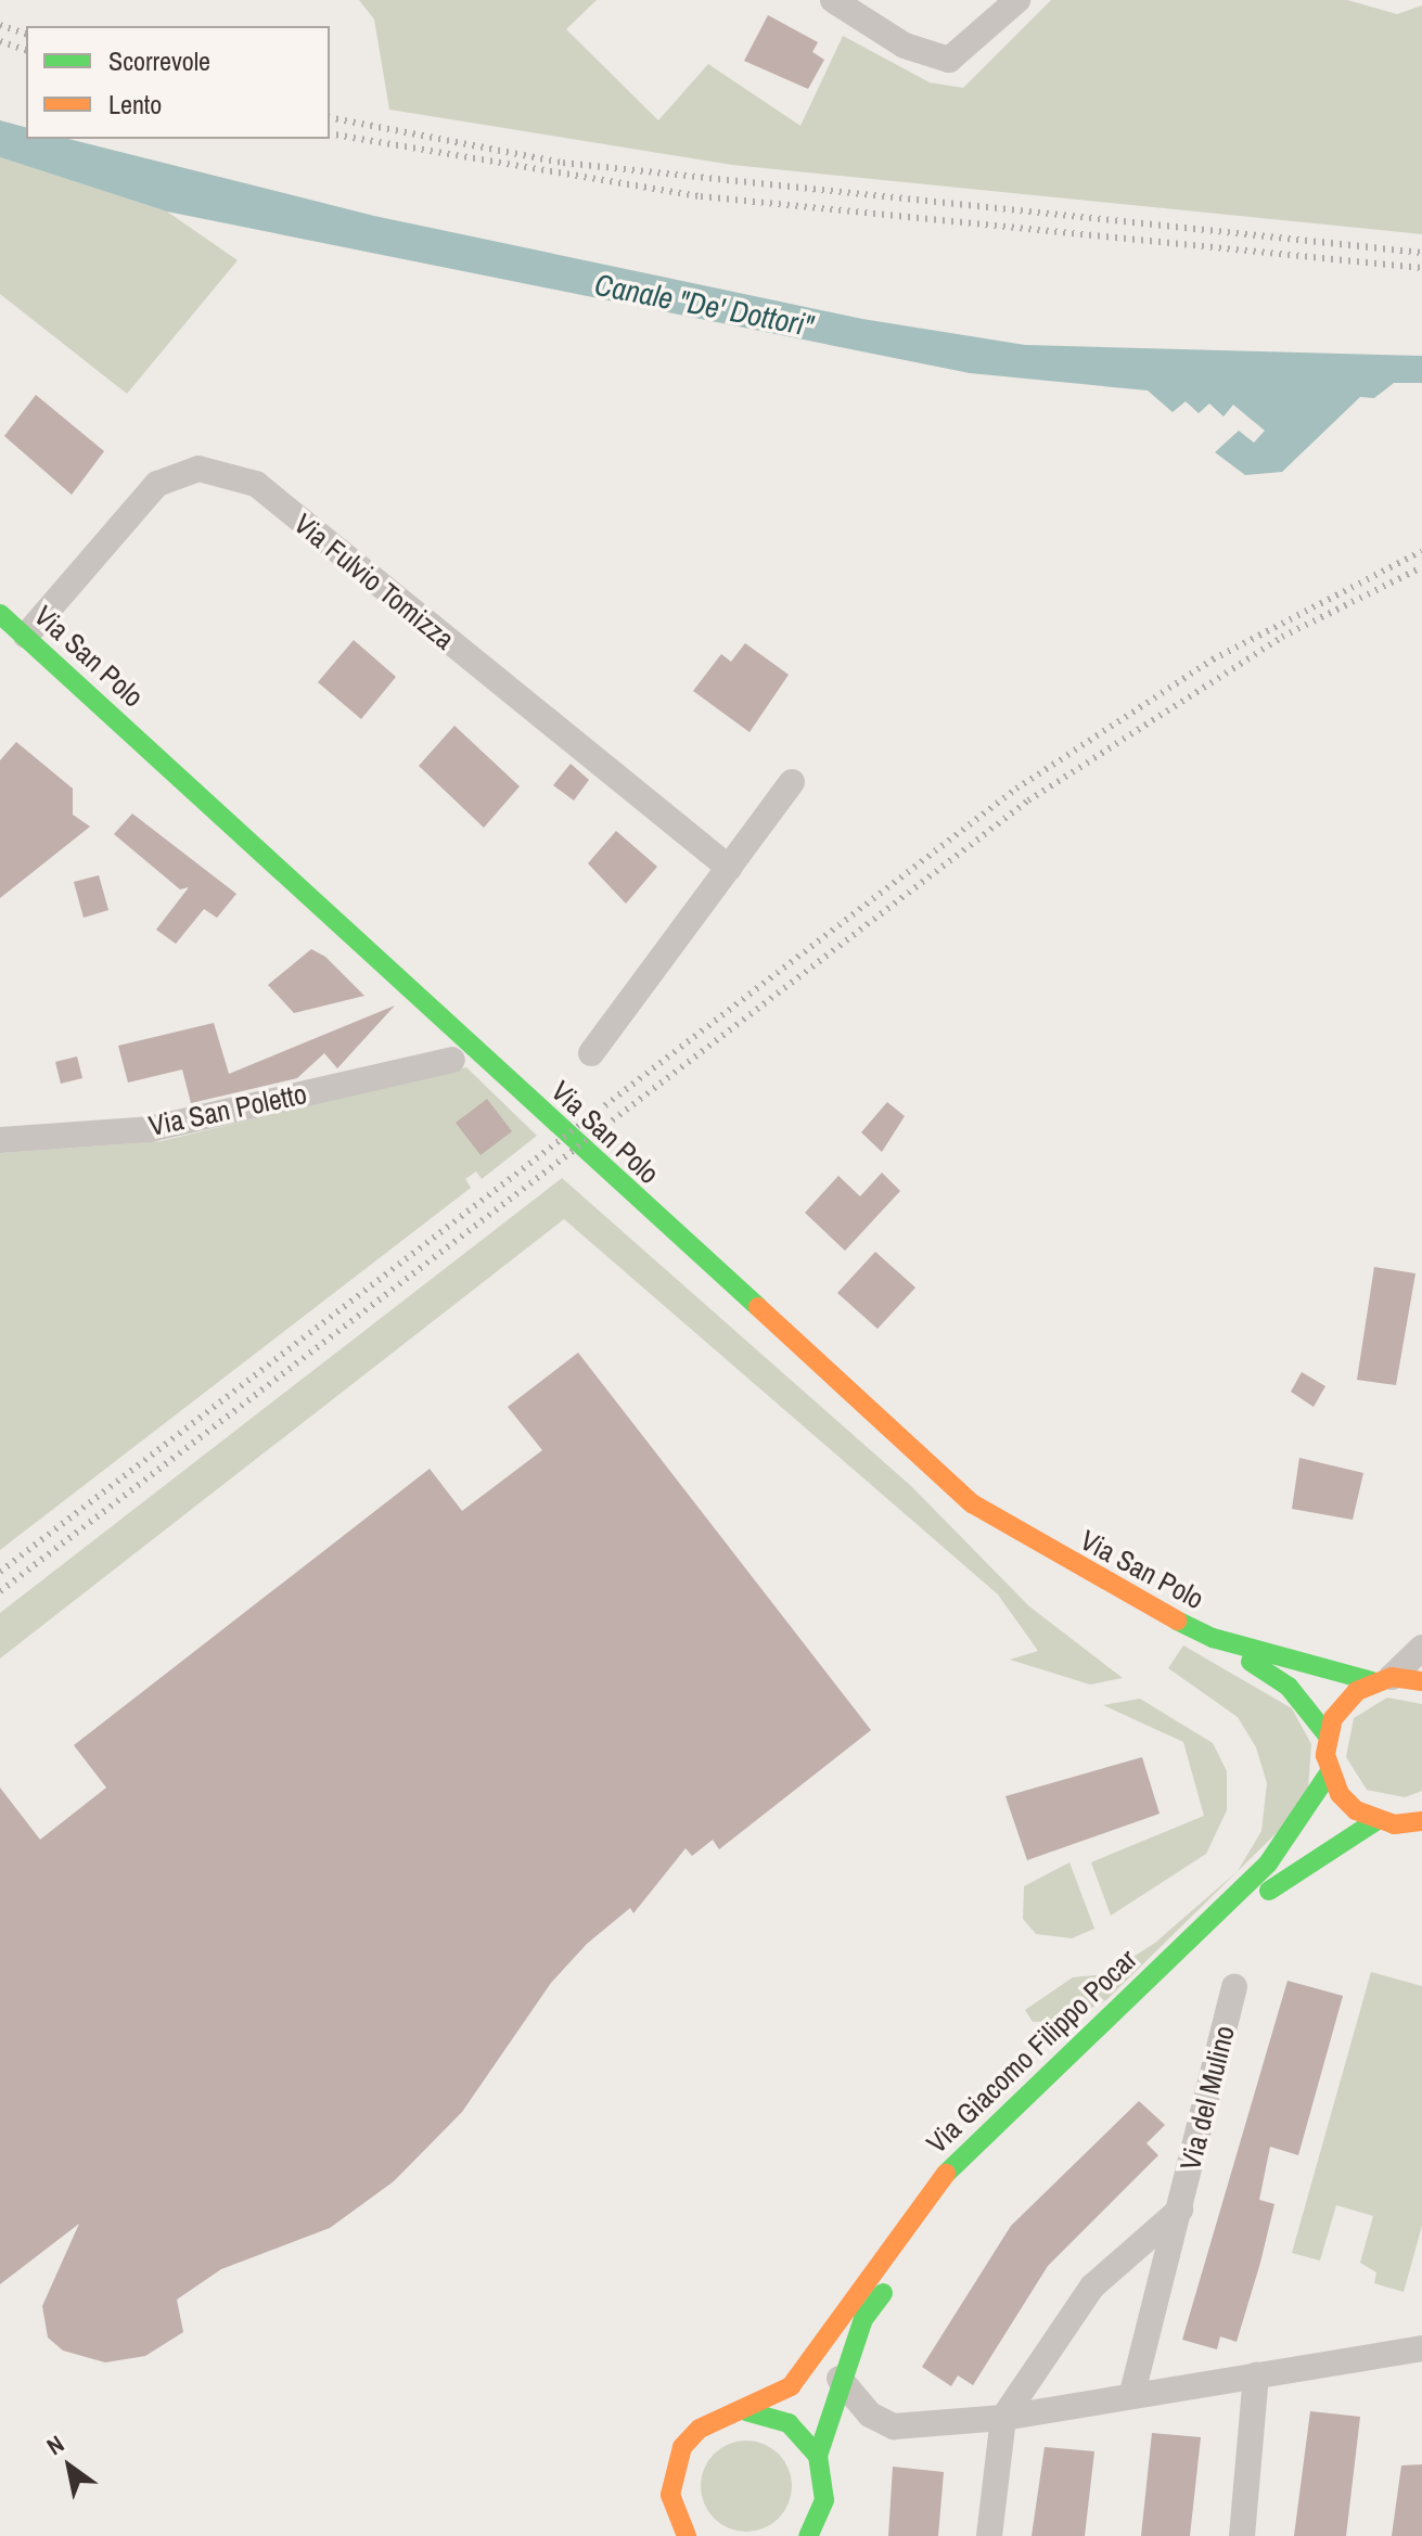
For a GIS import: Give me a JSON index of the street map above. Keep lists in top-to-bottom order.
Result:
{
  "streets": {
    "main road": ["Via San Polo", "Via Giacomo Filippo Pocar"],
    "street": ["Via Fulvio Tomizza", "Via San Poletto", "Via del Mulino"]
  },
  "crossings": [
    ["Via Fulvio Tomizza", "Via San Polo"]
  ],
  "water": ["Canale \"De' Dottori\""],
  "legend": ["Scorrevole", "Lento"],
  "north": "top left"
}
